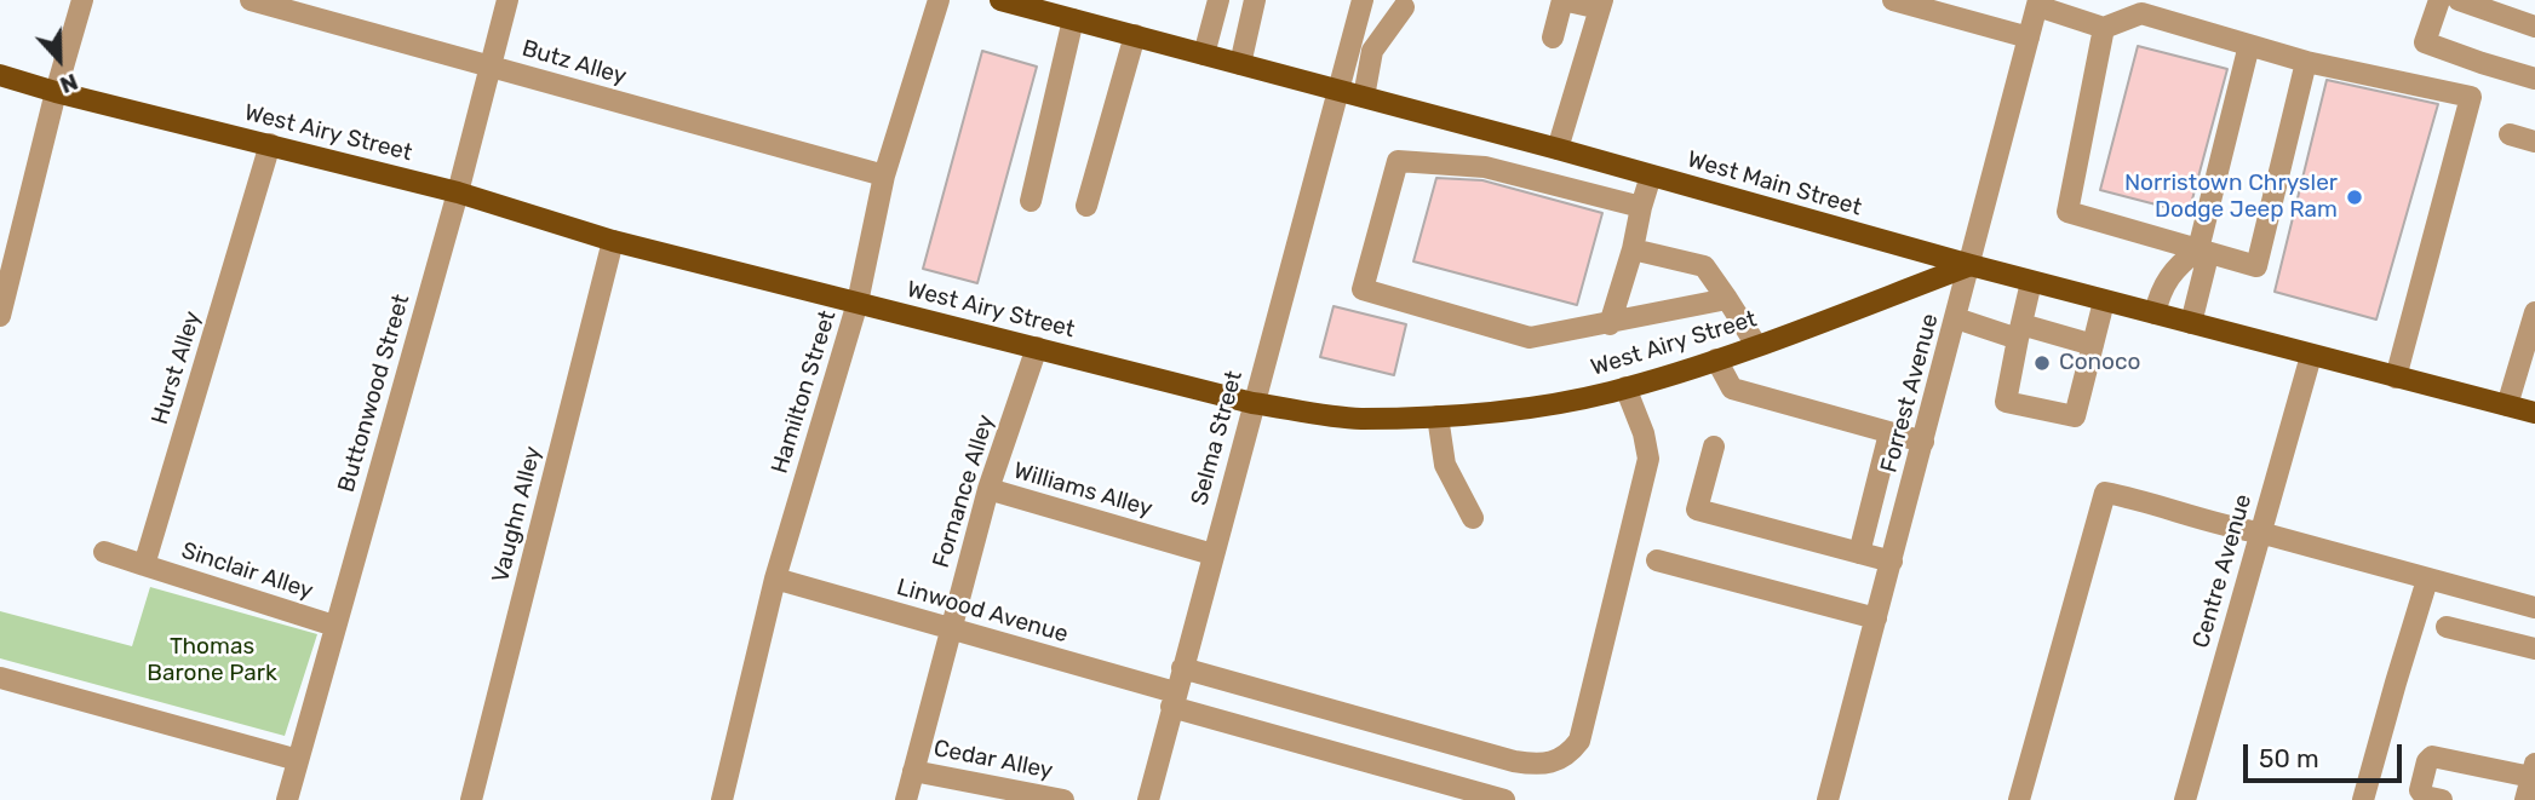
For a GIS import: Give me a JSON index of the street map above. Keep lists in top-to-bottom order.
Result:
{
  "streets": {
    "main road": ["West Airy Street", "West Main Street"],
    "street": [
      "Butz Alley",
      "Hurst Alley",
      "Hamilton Street",
      "Buttonwood Street",
      "Forrest Avenue",
      "Selma Street",
      "Williams Alley",
      "Fornance Alley",
      "Vaughn Alley",
      "Sinclair Alley",
      "Centre Avenue",
      "Linwood Avenue",
      "Cedar Alley"
    ]
  },
  "crossings": [
    ["Butz Alley", "Hamilton Street"],
    ["Butz Alley", "Buttonwood Street"],
    ["West Airy Street", "West Main Street"],
    ["West Airy Street", "Hurst Alley"],
    ["West Airy Street", "Hamilton Street"],
    ["West Airy Street", "Buttonwood Street"],
    ["West Airy Street", "Forrest Avenue"],
    ["West Airy Street", "Selma Street"],
    ["West Airy Street", "Fornance Alley"],
    ["West Airy Street", "Vaughn Alley"],
    ["West Main Street", "Forrest Avenue"],
    ["West Main Street", "Selma Street"],
    ["West Main Street", "Centre Avenue"],
    ["Hurst Alley", "Sinclair Alley"],
    ["Hamilton Street", "Linwood Avenue"],
    ["Buttonwood Street", "Sinclair Alley"],
    ["Selma Street", "Williams Alley"],
    ["Selma Street", "Linwood Avenue"],
    ["Williams Alley", "Fornance Alley"],
    ["Fornance Alley", "Linwood Avenue"],
    ["Fornance Alley", "Cedar Alley"]
  ],
  "parks": ["Thomas Barone Park"],
  "places": ["Norristown Chrysler Dodge Jeep Ram", "Conoco"],
  "scale_bar": "50 m",
  "north": "bottom"
}
